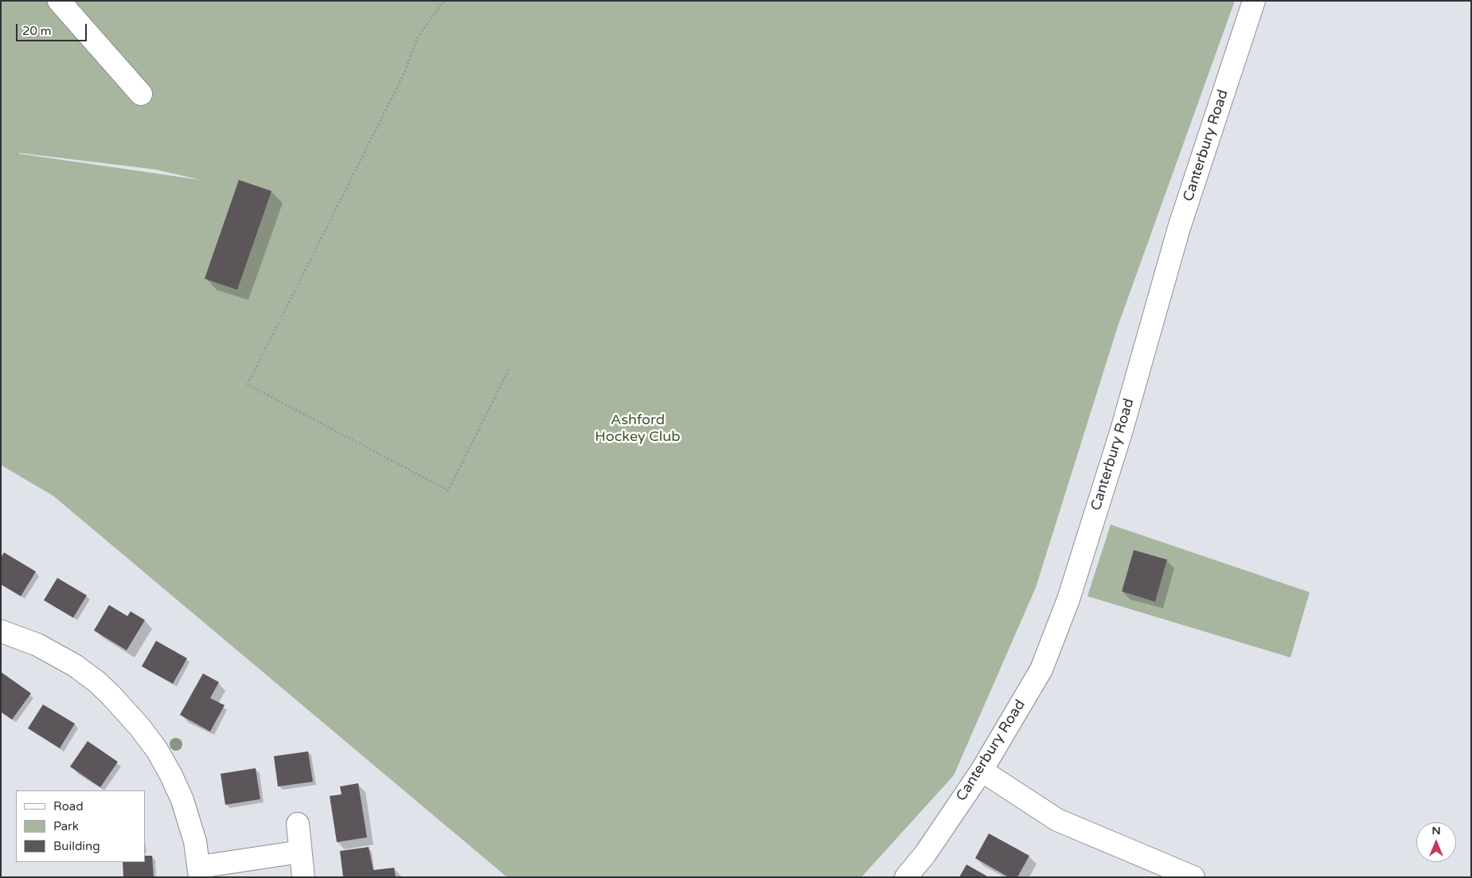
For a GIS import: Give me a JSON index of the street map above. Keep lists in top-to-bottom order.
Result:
{
  "streets": {
    "main road": ["Canterbury Road"]
  },
  "parks": ["Ashford Hockey Club"],
  "legend": ["Road", "Park", "Building"],
  "scale_bar": "20 m",
  "north": "top"
}
